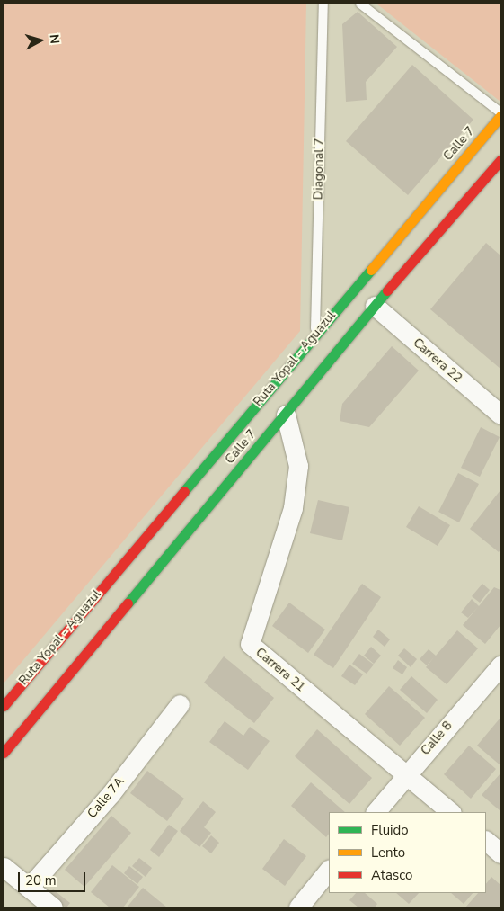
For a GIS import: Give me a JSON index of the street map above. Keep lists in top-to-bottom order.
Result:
{
  "streets": {
    "main road": ["Calle 7"],
    "street": [
      "Carrera 22",
      "Carrera 21",
      "Calle 8",
      "Calle 7A"
    ],
    "lane": ["Diagonal 7", "Ruta Yopal - Aguazul"]
  },
  "crossings": [
    ["Calle 7", "Carrera 22"],
    ["Calle 7", "Carrera 21"],
    ["Diagonal 7", "Ruta Yopal - Aguazul"],
    ["Carrera 21", "Calle 8"]
  ],
  "legend": ["Fluido", "Lento", "Atasco"],
  "scale_bar": "20 m",
  "north": "right"
}
